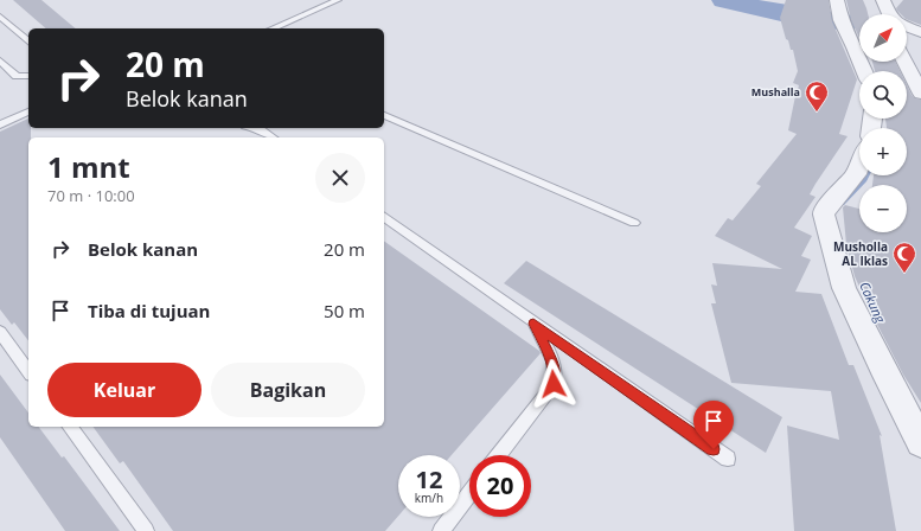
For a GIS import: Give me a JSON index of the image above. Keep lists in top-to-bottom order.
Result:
{
  "water": ["Cakung"],
  "places": {
    "mosque": ["Mushalla", "Musholla AL Iklas"]
  },
  "north": "top right",
  "page": {
    "map_buttons": ["+", "−"],
    "turn": ["20 m", "Belok kanan"],
    "heading": ["1 mnt", "70 m · 10:00"],
    "list": [
      {
        "name": "Belok kanan",
        "value": "20 m"
      },
      {
        "name": "Tiba di tujuan",
        "value": "50 m"
      }
    ],
    "buttons": ["Keluar", "Bagikan"],
    "speed": "12 km/h",
    "limit": "20"
  }
}
